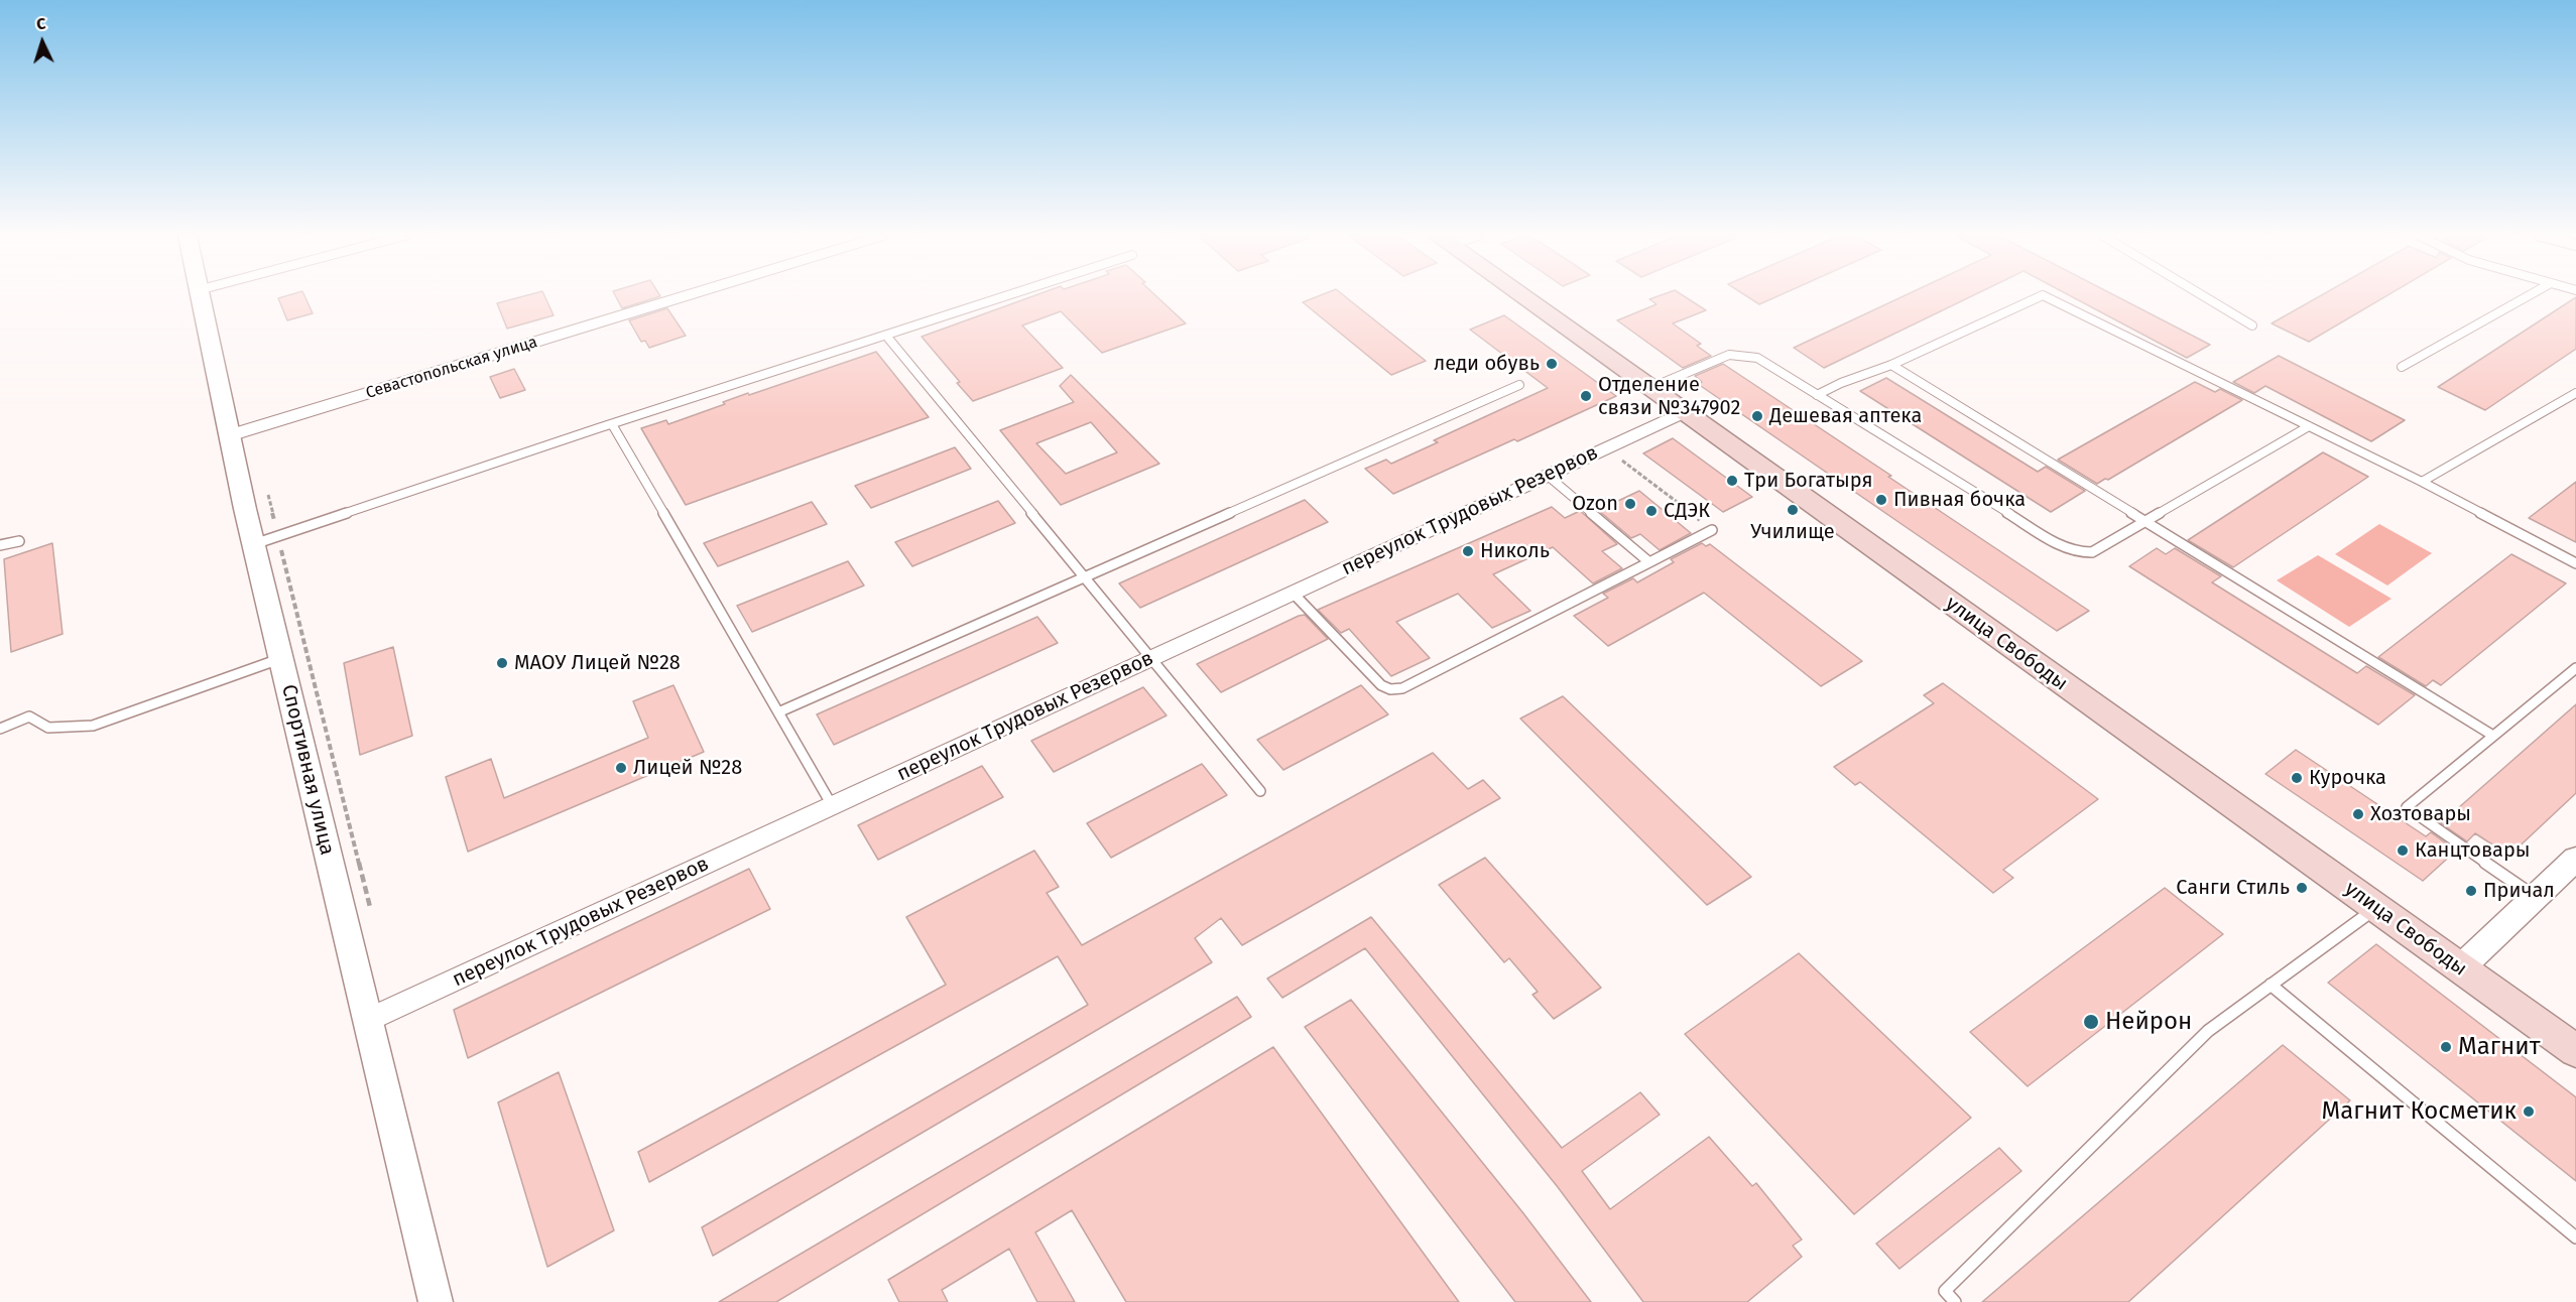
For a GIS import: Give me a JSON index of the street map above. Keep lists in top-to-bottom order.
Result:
{
  "streets": {
    "main road": ["улица Свободы"],
    "street": ["Севастопольская улица", "переулок Трудовых Резервов", "Спортивная улица"]
  },
  "crossings": [
    ["Севастопольская улица", "Спортивная улица"],
    ["переулок Трудовых Резервов", "улица Свободы"],
    ["переулок Трудовых Резервов", "Спортивная улица"]
  ],
  "places": [
    "леди обувь",
    "Отделение связи №347902",
    "Дешевая аптека",
    "Три Богатыря",
    "Пивная бочка",
    "Ozon",
    "Училище",
    "СДЭК",
    "Николь",
    "МАОУ Лицей №28",
    "Лицей №28",
    "Курочка",
    "Хозтовары",
    "Канцтовары",
    "Санги Стиль",
    "Причал",
    "Нейрон",
    "Магнит",
    "Магнит Косметик"
  ],
  "north": "top"
}
